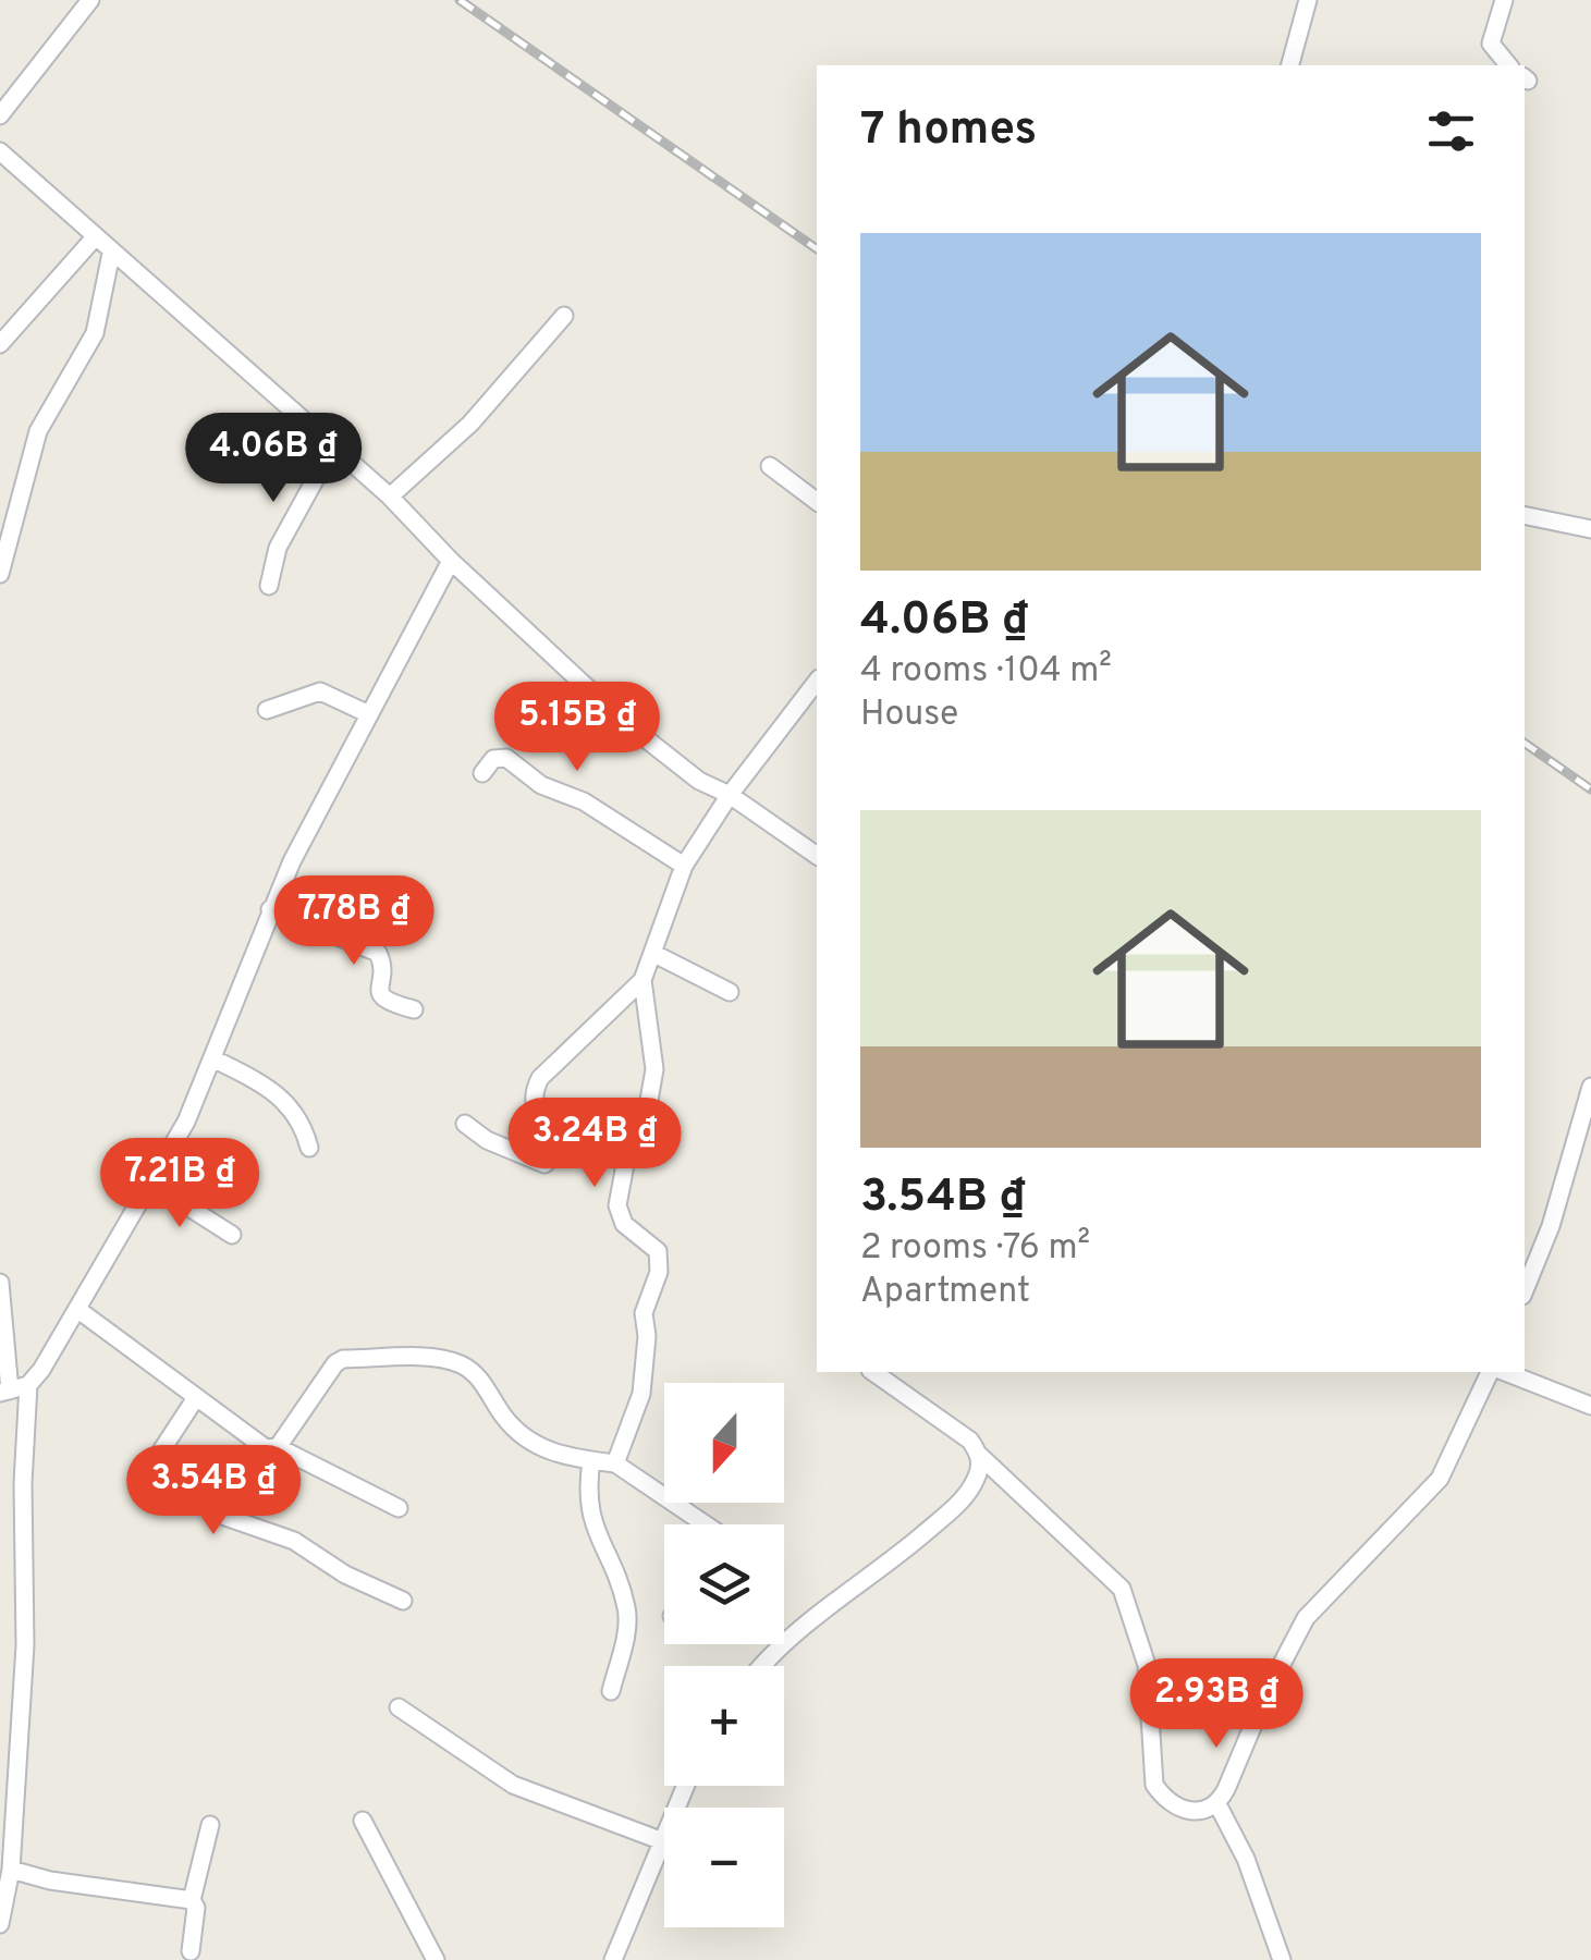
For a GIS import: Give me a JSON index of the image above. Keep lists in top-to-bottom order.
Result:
{
  "north": "bottom",
  "page": {
    "heading": "7 homes",
    "list": [
      {
        "name": "4.06B ₫",
        "note": "4 rooms · 104 m² · House"
      },
      {
        "name": "3.54B ₫",
        "note": "2 rooms · 76 m² · Apartment"
      }
    ],
    "price": [
      "4.06B ₫",
      "5.15B ₫",
      "7.78B ₫",
      "3.24B ₫",
      "7.21B ₫",
      "3.54B ₫",
      "2.93B ₫"
    ],
    "map_buttons": ["+", "−"]
  }
}
